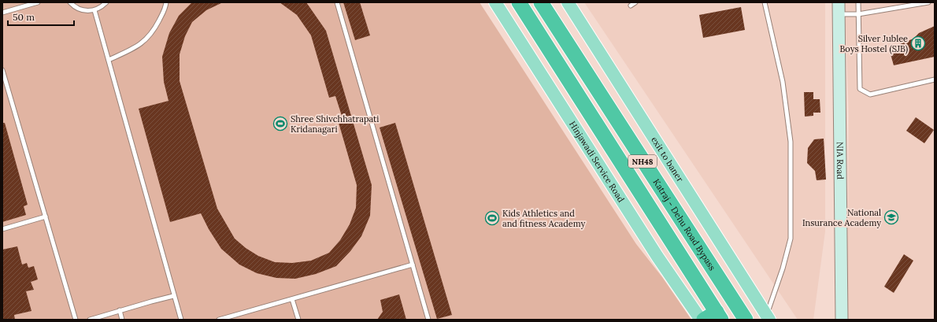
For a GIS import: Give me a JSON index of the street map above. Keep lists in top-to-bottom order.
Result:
{
  "streets": {
    "highway": ["NH48", "Katraj - Dehu Road Bypass"],
    "main road": ["exit to baner", "Hinjawadi Service Road"],
    "street": ["NIA Road"]
  },
  "places": {
    "building": ["Silver Jublee Boys Hostel (SJB)"],
    "sports": ["Shree Shivchhatrapati Kridanagari", "Kids Athletics and and fitness Academy"],
    "school or university": ["National Insurance Academy"]
  },
  "scale_bar": "50 m"
}
